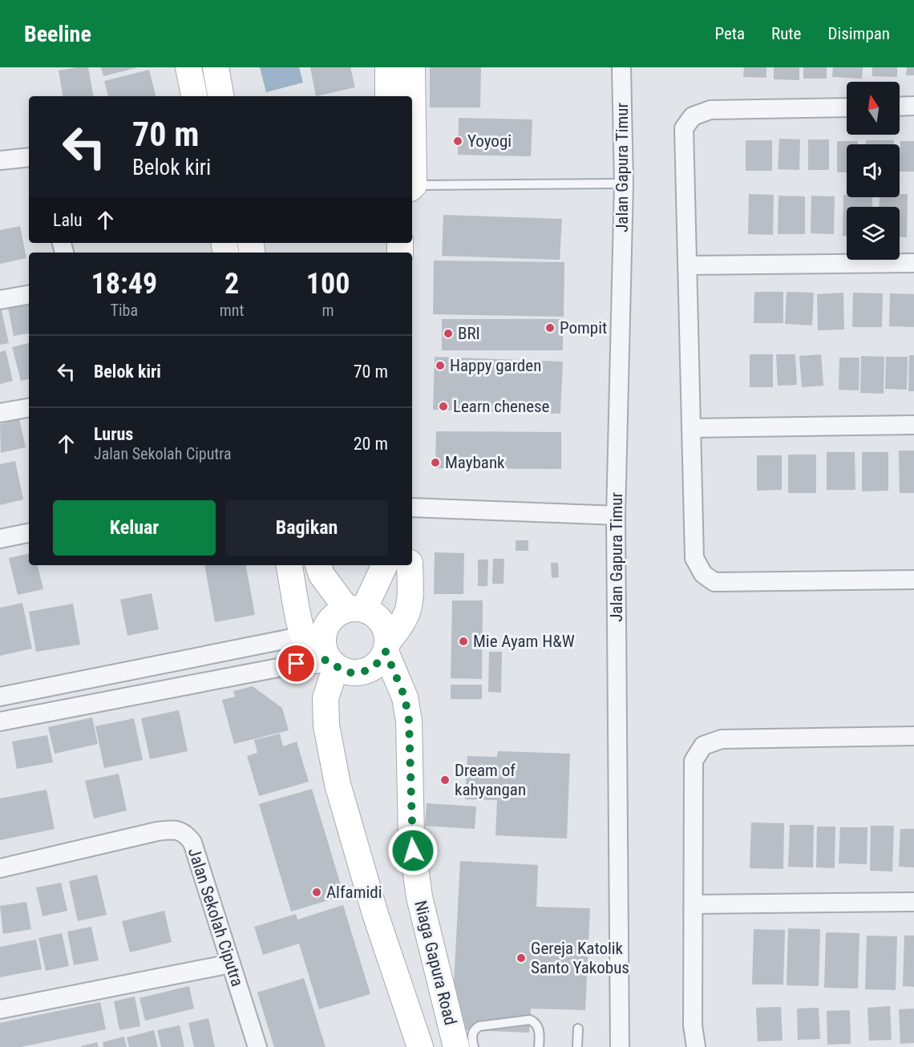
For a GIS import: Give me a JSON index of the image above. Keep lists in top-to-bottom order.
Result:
{
  "streets": {
    "street": ["Jalan Gapura Timur", "Jalan Sekolah Ciputra", "Niaga Gapura Road"]
  },
  "places": [
    "Yoyogi",
    "Pompit",
    "BRI",
    "Happy garden",
    "Learn chenese",
    "Maybank",
    "Mie Ayam H&W",
    "Dream of kahyangan",
    "Alfamidi",
    "Gereja Katolik Santo Yakobus"
  ],
  "north": "top",
  "page": {
    "header": "Beeline",
    "nav": ["Peta", "Rute", "Disimpan"],
    "turn": ["70 m", "Belok kiri"],
    "then": "Lalu",
    "eta": [
      "18:49",
      "Tiba",
      "2",
      "mnt",
      "100",
      "m"
    ],
    "list": [
      {
        "name": "Belok kiri",
        "value": "70 m"
      },
      {
        "name": "Lurus",
        "note": "Jalan Sekolah Ciputra",
        "value": "20 m"
      }
    ],
    "buttons": ["Keluar", "Bagikan"]
  }
}
